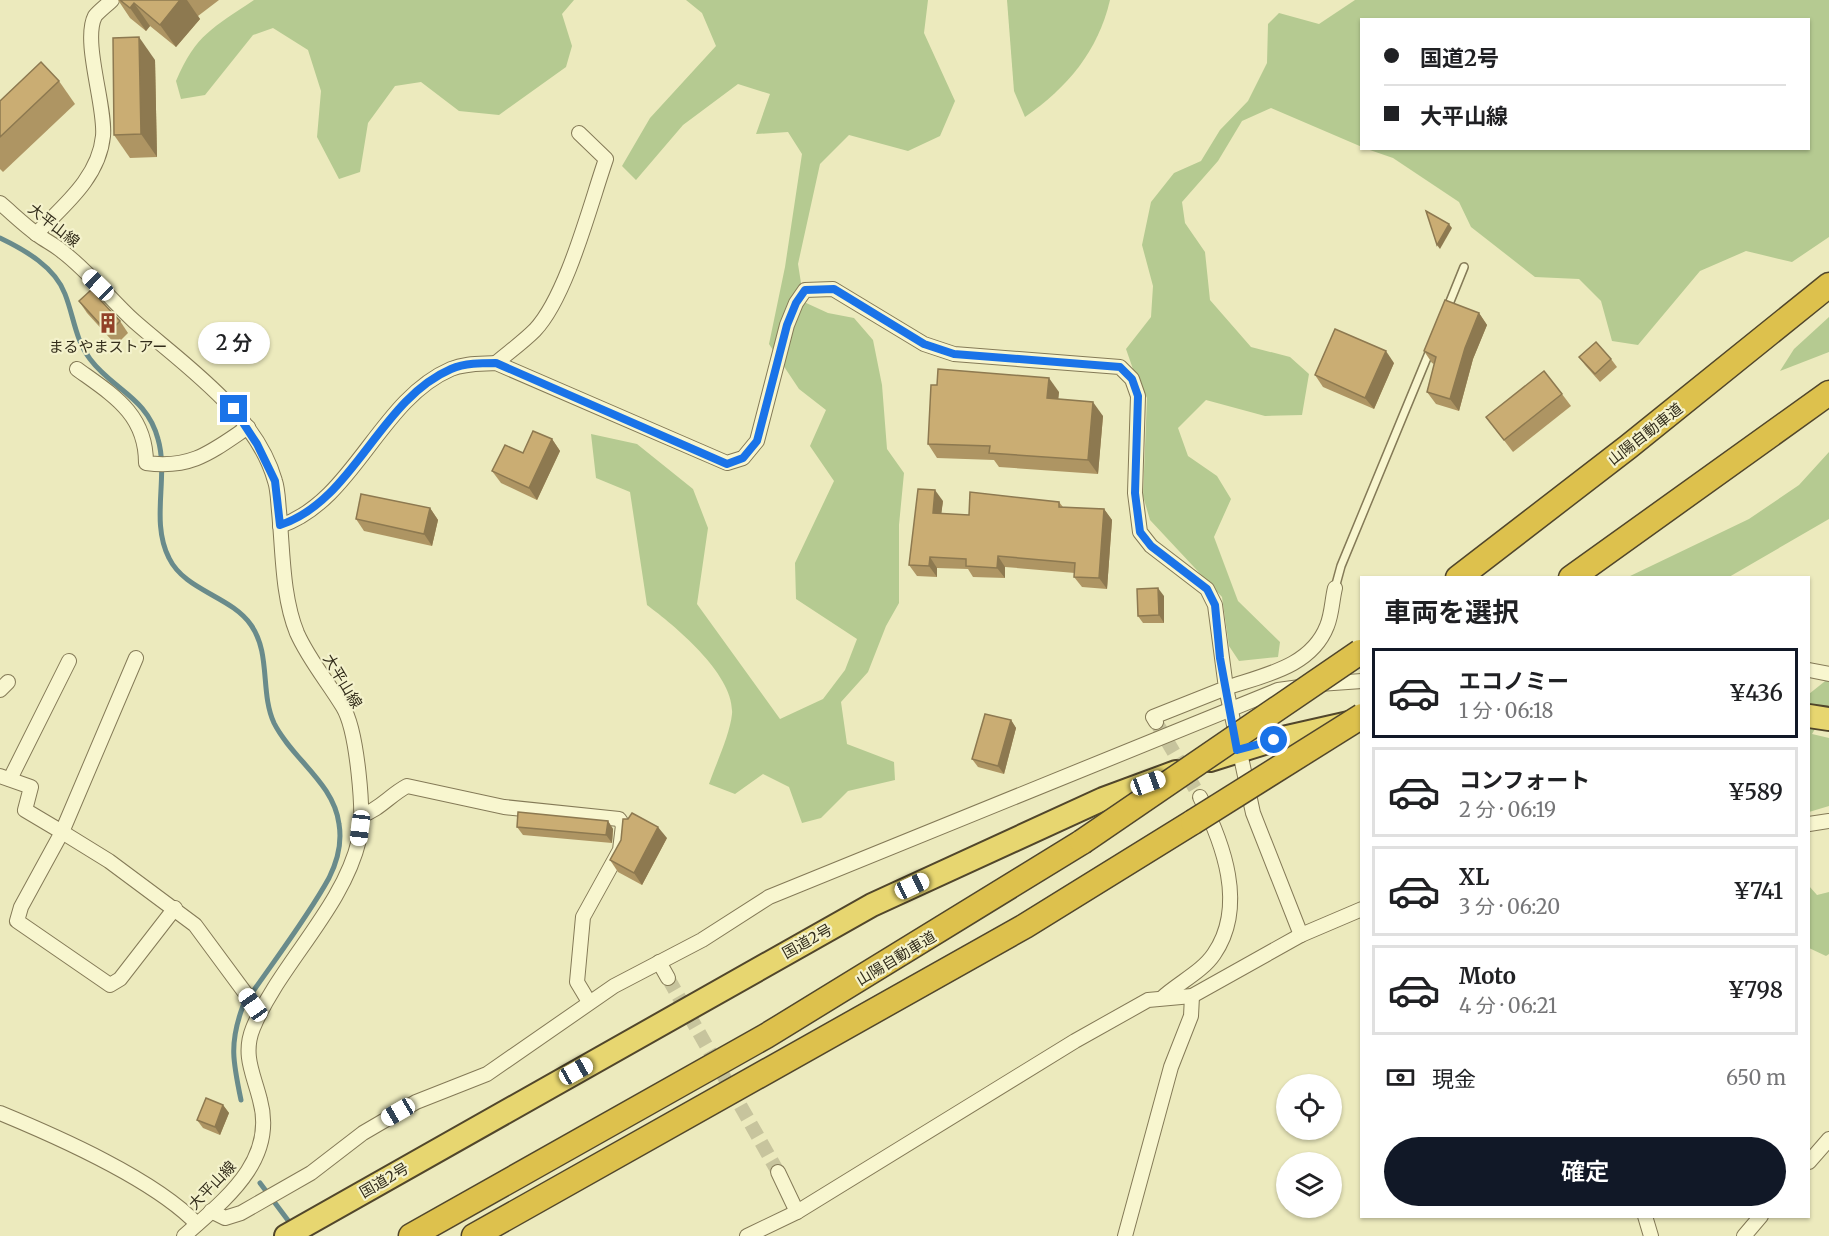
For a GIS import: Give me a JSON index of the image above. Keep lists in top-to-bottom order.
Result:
{
  "streets": {
    "highway": ["山陽自動車道", "国道2号"],
    "street": ["大平山線"]
  },
  "places": {
    "building": ["まるやまストアー"]
  },
  "page": {
    "banner": ["国道2号", "大平山線"],
    "bubble": "2 分",
    "heading": "車両を選択",
    "list": [
      {
        "name": "エコノミー",
        "note": "1 分 · 06:18",
        "value": "¥436"
      },
      {
        "name": "コンフォート",
        "note": "2 分 · 06:19",
        "value": "¥589"
      },
      {
        "name": "XL",
        "note": "3 分 · 06:20",
        "value": "¥741"
      },
      {
        "name": "Moto",
        "note": "4 分 · 06:21",
        "value": "¥798"
      }
    ],
    "pay": ["現金", "650 m"],
    "buttons": "確定"
  }
}
